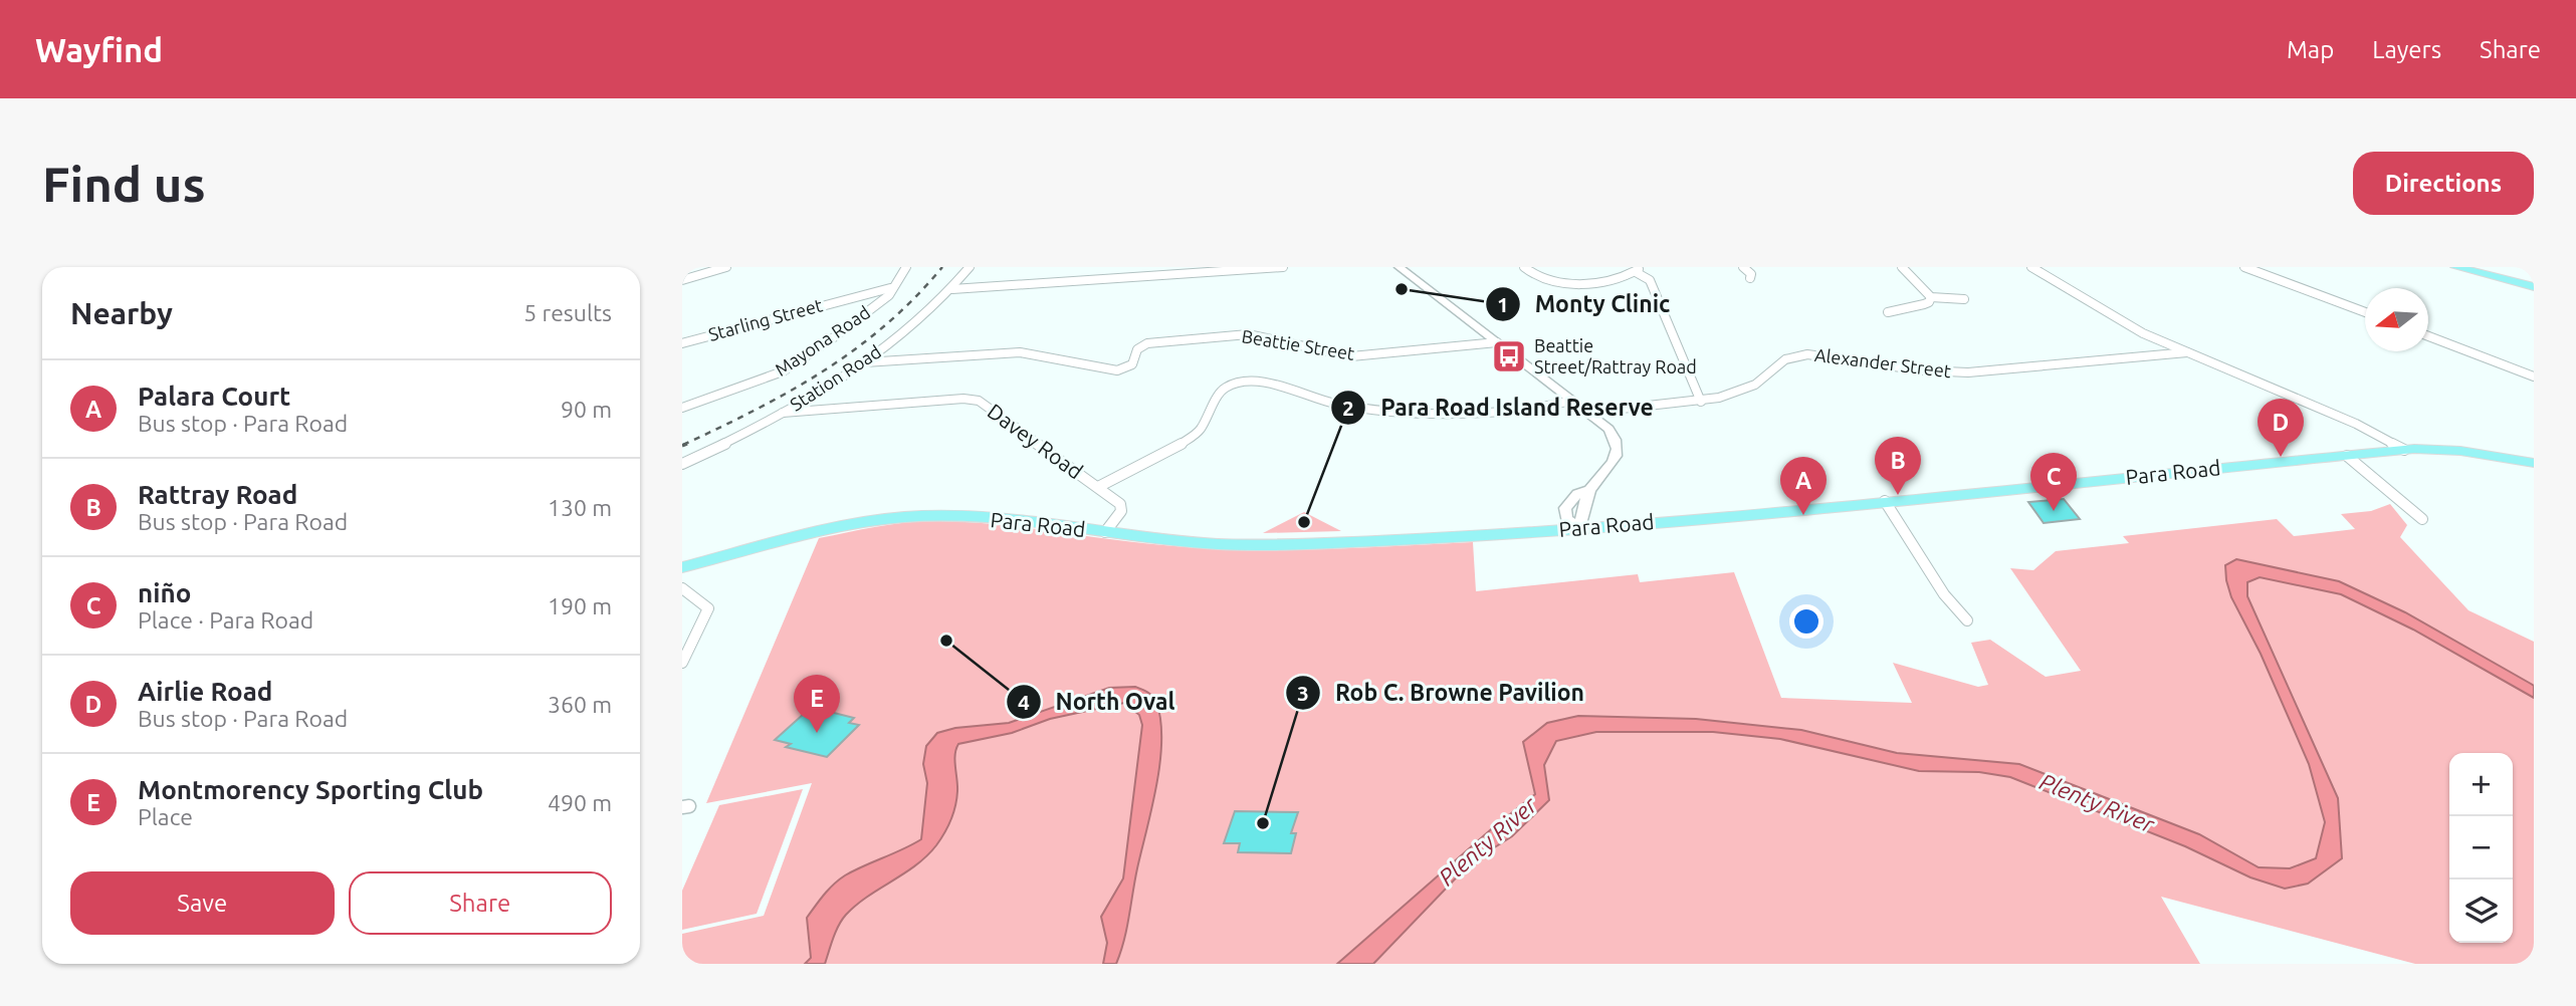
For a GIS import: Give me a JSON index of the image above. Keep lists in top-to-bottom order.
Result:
{
  "streets": {
    "main road": ["Para Road"],
    "street": [
      "Starling Street",
      "Mayona Road",
      "Beattie Street",
      "Alexander Street",
      "Station Road",
      "Davey Road"
    ]
  },
  "crossings": [
    ["Starling Street", "Mayona Road"],
    ["Beattie Street", "Station Road"],
    ["Station Road", "Davey Road"],
    ["Davey Road", "Para Road"]
  ],
  "water": ["Plenty River"],
  "places": {
    "other": [
      "Monty Clinic",
      "Para Road Island Reserve",
      "North Oval",
      "Rob C. Browne Pavilion"
    ],
    "bus stop": ["Beattie Street/Rattray Road"]
  },
  "north": "left",
  "page": {
    "header": "Wayfind",
    "nav": ["Map", "Layers", "Share"],
    "buttons": [
      "Directions",
      ["Save", "Share"]
    ],
    "title": "Find us",
    "heading": ["Nearby", "5 results"],
    "list": [
      {
        "mark": "A",
        "name": "Palara Court",
        "note": "Bus stop · Para Road",
        "value": "90 m"
      },
      {
        "mark": "B",
        "name": "Rattray Road",
        "note": "Bus stop · Para Road",
        "value": "130 m"
      },
      {
        "mark": "C",
        "name": "niño",
        "note": "Place · Para Road",
        "value": "190 m"
      },
      {
        "mark": "D",
        "name": "Airlie Road",
        "note": "Bus stop · Para Road",
        "value": "360 m"
      },
      {
        "mark": "E",
        "name": "Montmorency Sporting Club",
        "note": "Place",
        "value": "490 m"
      }
    ],
    "pins": [
      "D",
      "B",
      "C",
      "A",
      "E"
    ],
    "map_buttons": ["+", "−"]
  }
}
